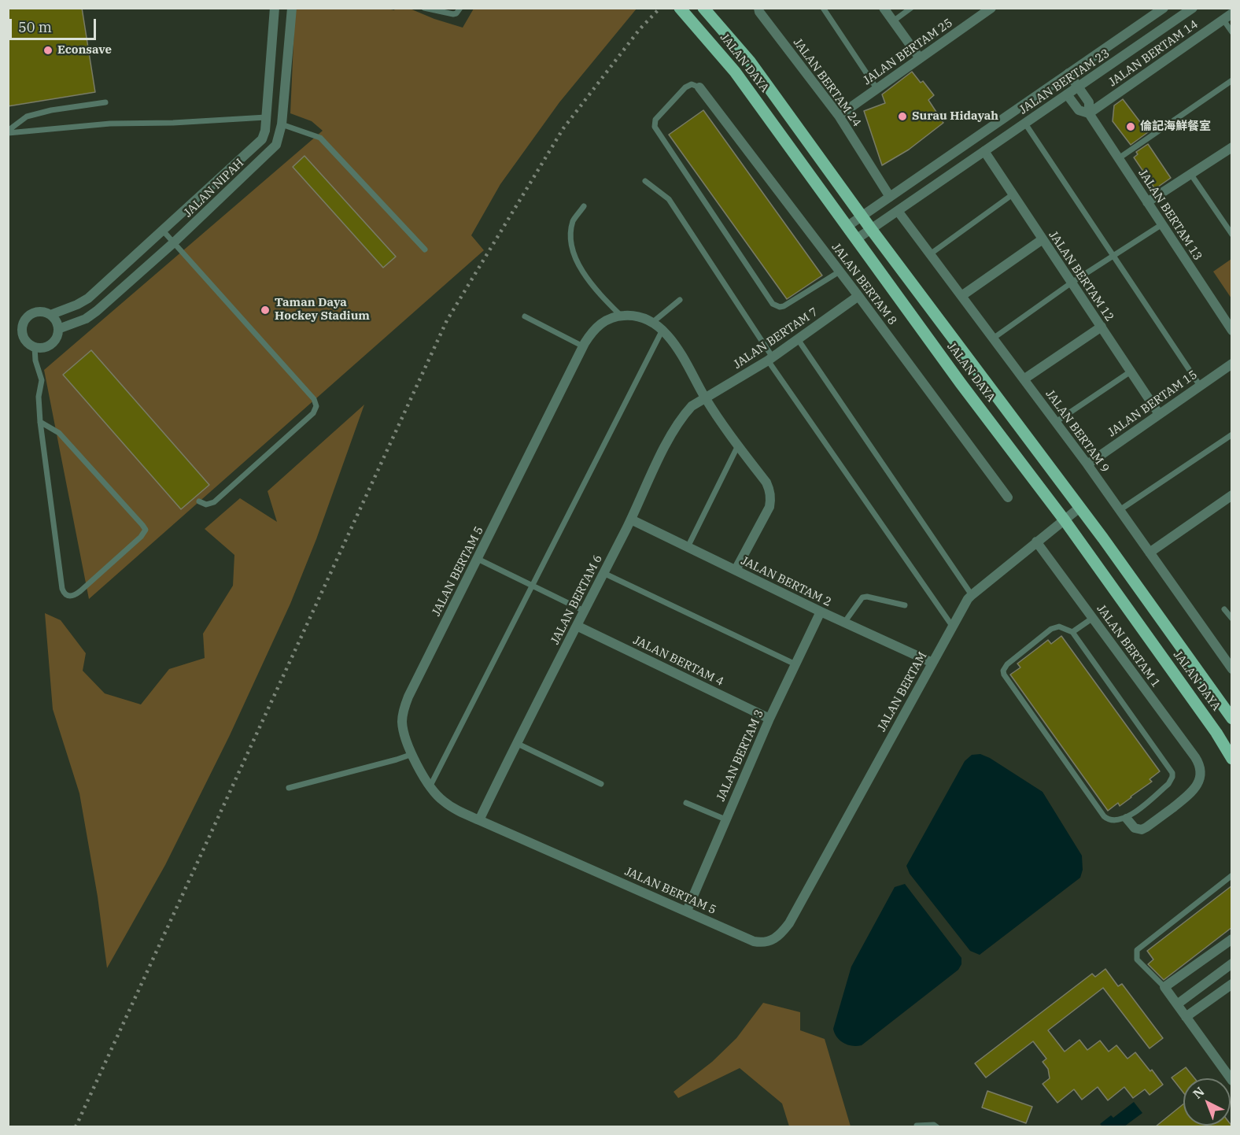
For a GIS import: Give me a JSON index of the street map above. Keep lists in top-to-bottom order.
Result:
{
  "streets": {
    "main road": ["JALAN DAYA"],
    "street": [
      "JALAN BERTAM 25",
      "JALAN BERTAM 14",
      "JALAN BERTAM 23",
      "JALAN BERTAM 24",
      "JALAN NIPAH",
      "JALAN BERTAM 13",
      "JALAN BERTAM 12",
      "JALAN BERTAM 8",
      "JALAN BERTAM 7",
      "JALAN BERTAM 15",
      "JALAN BERTAM 9",
      "JALAN BERTAM 5",
      "JALAN BERTAM 2",
      "JALAN BERTAM 6",
      "JALAN BERTAM 1",
      "JALAN BERTAM 4",
      "JALAN BERTAM",
      "JALAN BERTAM 3"
    ]
  },
  "crossings": [
    ["JALAN BERTAM 25", "JALAN BERTAM 24"],
    ["JALAN BERTAM 14", "JALAN BERTAM 13"],
    ["JALAN DAYA", "JALAN BERTAM 23"],
    ["JALAN DAYA", "JALAN BERTAM"],
    ["JALAN BERTAM 23", "JALAN BERTAM 24"],
    ["JALAN BERTAM 23", "JALAN BERTAM 13"],
    ["JALAN BERTAM 23", "JALAN BERTAM 12"],
    ["JALAN BERTAM 23", "JALAN BERTAM 9"],
    ["JALAN BERTAM 12", "JALAN BERTAM 15"],
    ["JALAN BERTAM 8", "JALAN BERTAM 7"],
    ["JALAN BERTAM 7", "JALAN BERTAM 6"],
    ["JALAN BERTAM 15", "JALAN BERTAM 9"],
    ["JALAN BERTAM 5", "JALAN BERTAM 6"],
    ["JALAN BERTAM 5", "JALAN BERTAM"],
    ["JALAN BERTAM 5", "JALAN BERTAM 3"],
    ["JALAN BERTAM 2", "JALAN BERTAM 6"],
    ["JALAN BERTAM 2", "JALAN BERTAM"],
    ["JALAN BERTAM 2", "JALAN BERTAM 3"],
    ["JALAN BERTAM 6", "JALAN BERTAM 4"],
    ["JALAN BERTAM 1", "JALAN BERTAM"],
    ["JALAN BERTAM 4", "JALAN BERTAM 3"]
  ],
  "places": [
    "Econsave",
    "Surau Hidayah",
    "倫記海鮮餐室",
    "Taman Daya Hockey Stadium"
  ],
  "scale_bar": "50 m",
  "north": "top left"
}
